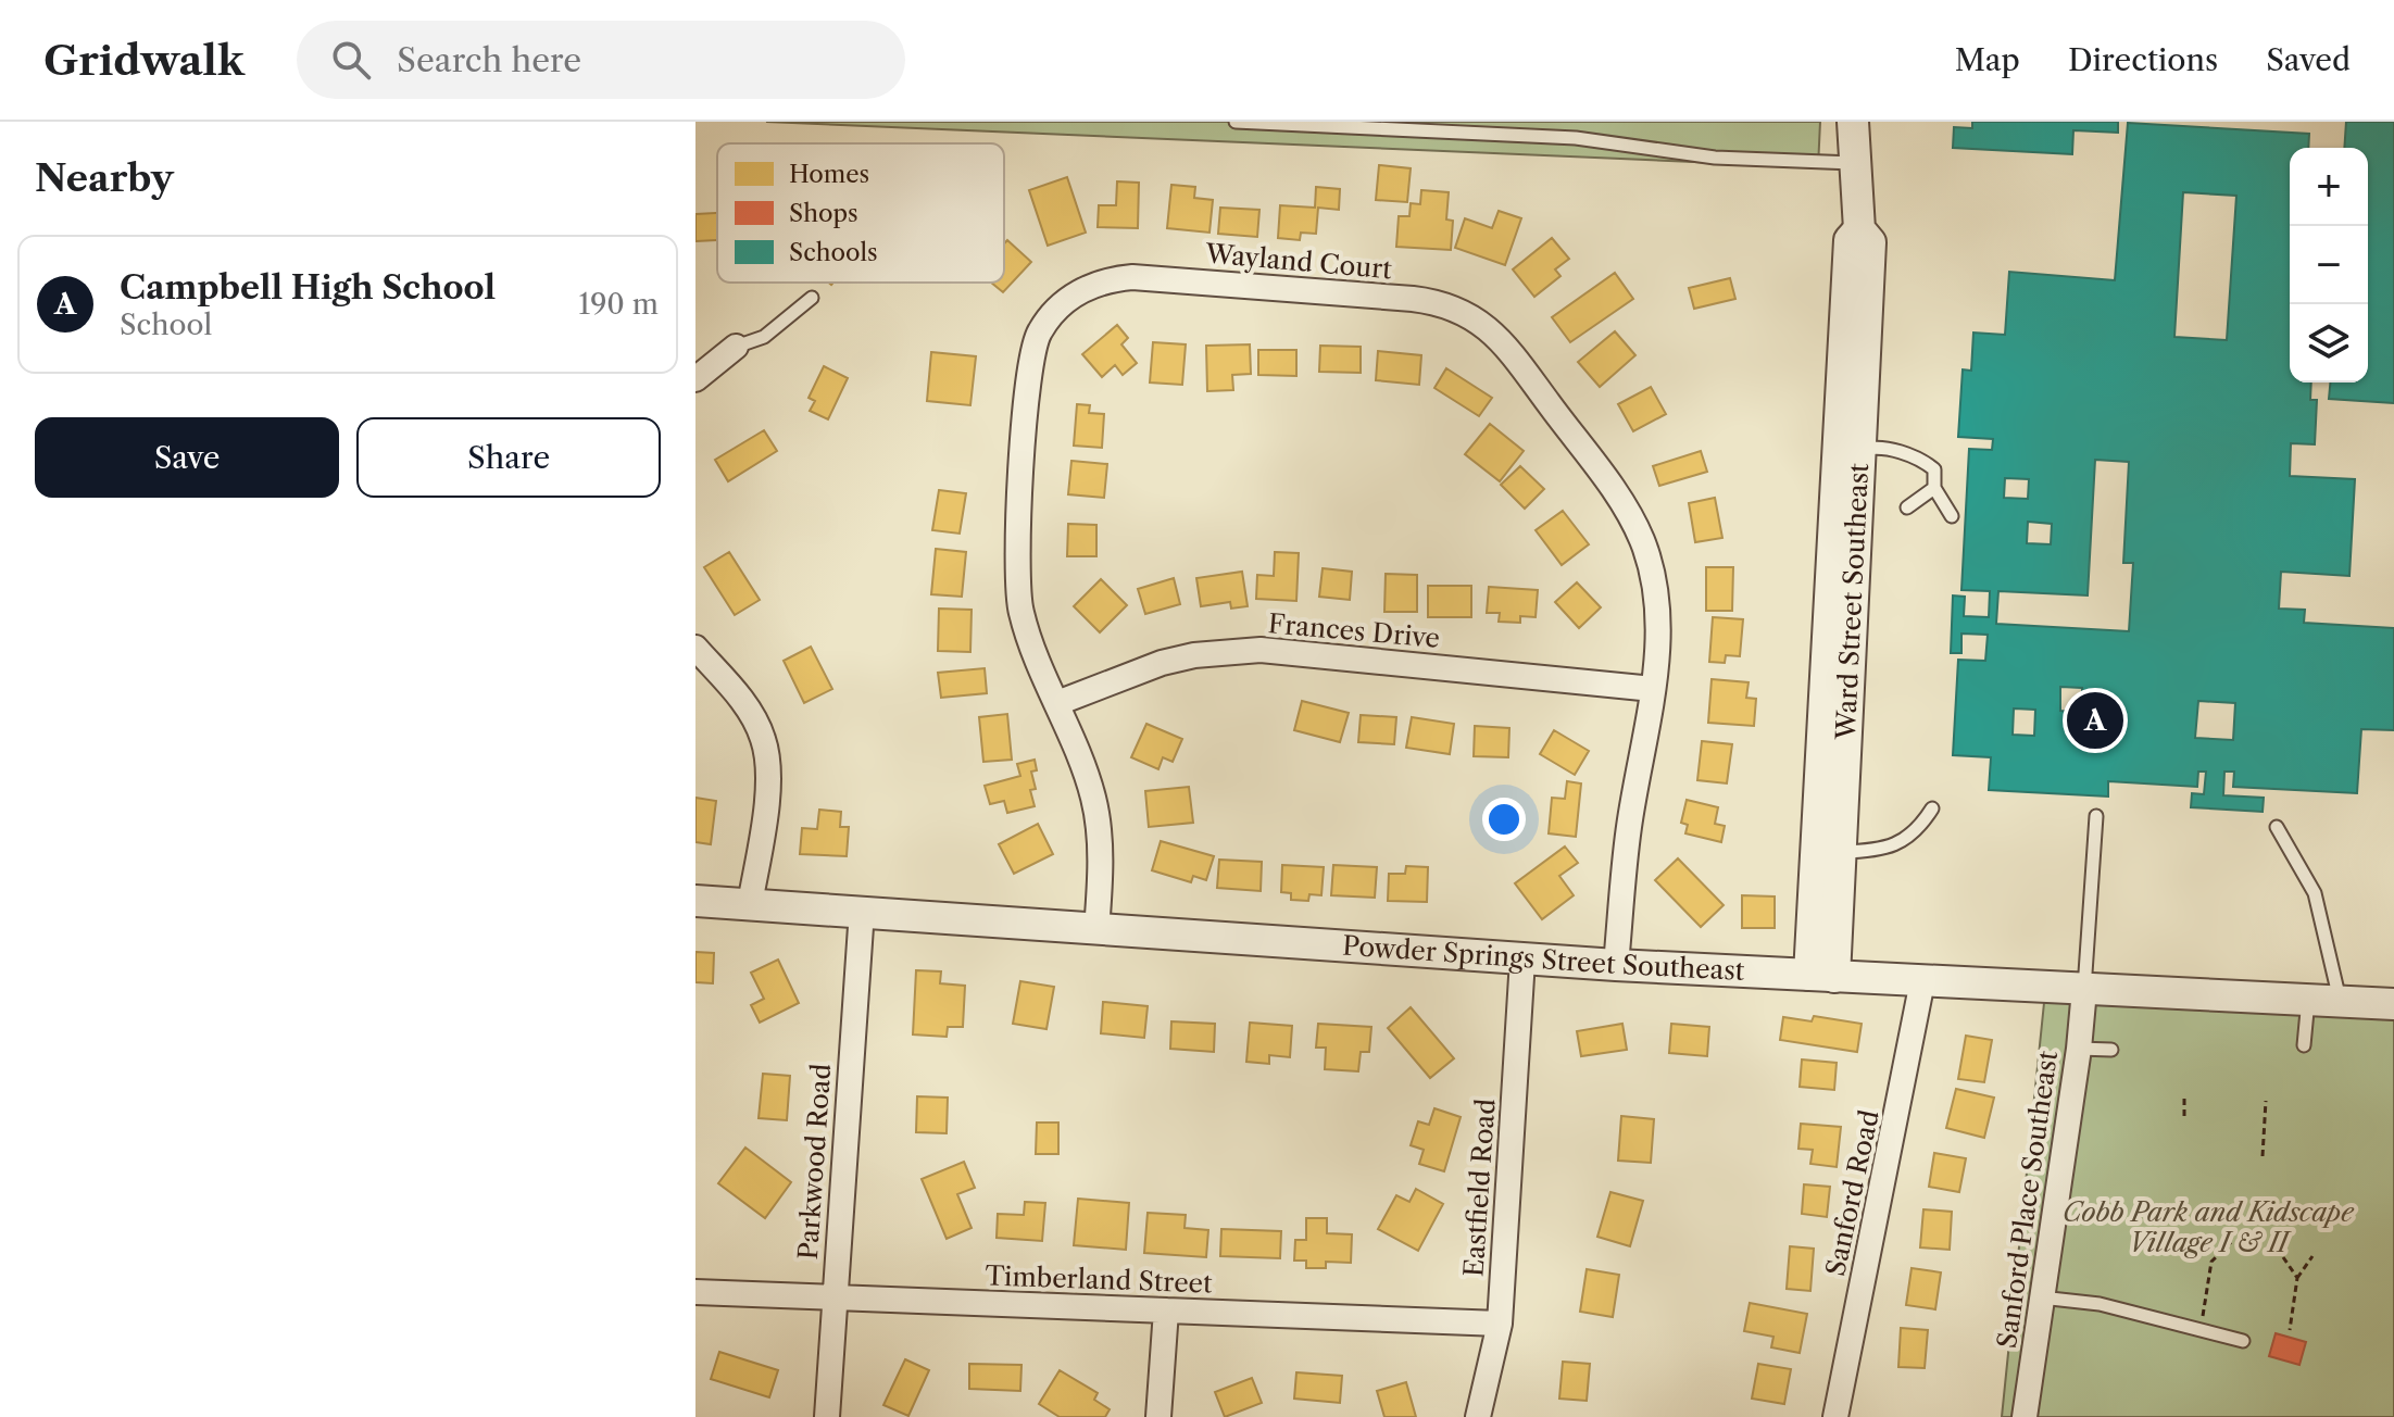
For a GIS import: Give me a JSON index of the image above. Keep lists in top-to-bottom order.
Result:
{
  "streets": {
    "street": [
      "Wayland Court",
      "Ward Street Southeast",
      "Frances Drive",
      "Powder Springs Street Southeast",
      "Parkwood Road",
      "Eastfield Road",
      "Sanford Road",
      "Sanford Place Southeast",
      "Timberland Street"
    ]
  },
  "crossings": [
    ["Wayland Court", "Frances Drive"],
    ["Wayland Court", "Powder Springs Street Southeast"],
    ["Ward Street Southeast", "Powder Springs Street Southeast"],
    ["Powder Springs Street Southeast", "Parkwood Road"],
    ["Powder Springs Street Southeast", "Eastfield Road"],
    ["Powder Springs Street Southeast", "Sanford Road"],
    ["Powder Springs Street Southeast", "Sanford Place Southeast"],
    ["Parkwood Road", "Timberland Street"],
    ["Eastfield Road", "Timberland Street"]
  ],
  "parks": ["Cobb Park and Kidscape Village I & II"],
  "legend": ["Homes", "Shops", "Schools"],
  "page": {
    "header": "Gridwalk",
    "search": "Search here",
    "nav": ["Map", "Directions", "Saved"],
    "heading": "Nearby",
    "map_buttons": ["+", "−"],
    "list": [
      {
        "mark": "A",
        "name": "Campbell High School",
        "note": "School",
        "value": "190 m"
      }
    ],
    "buttons": ["Save", "Share"],
    "pins": "A"
  }
}
